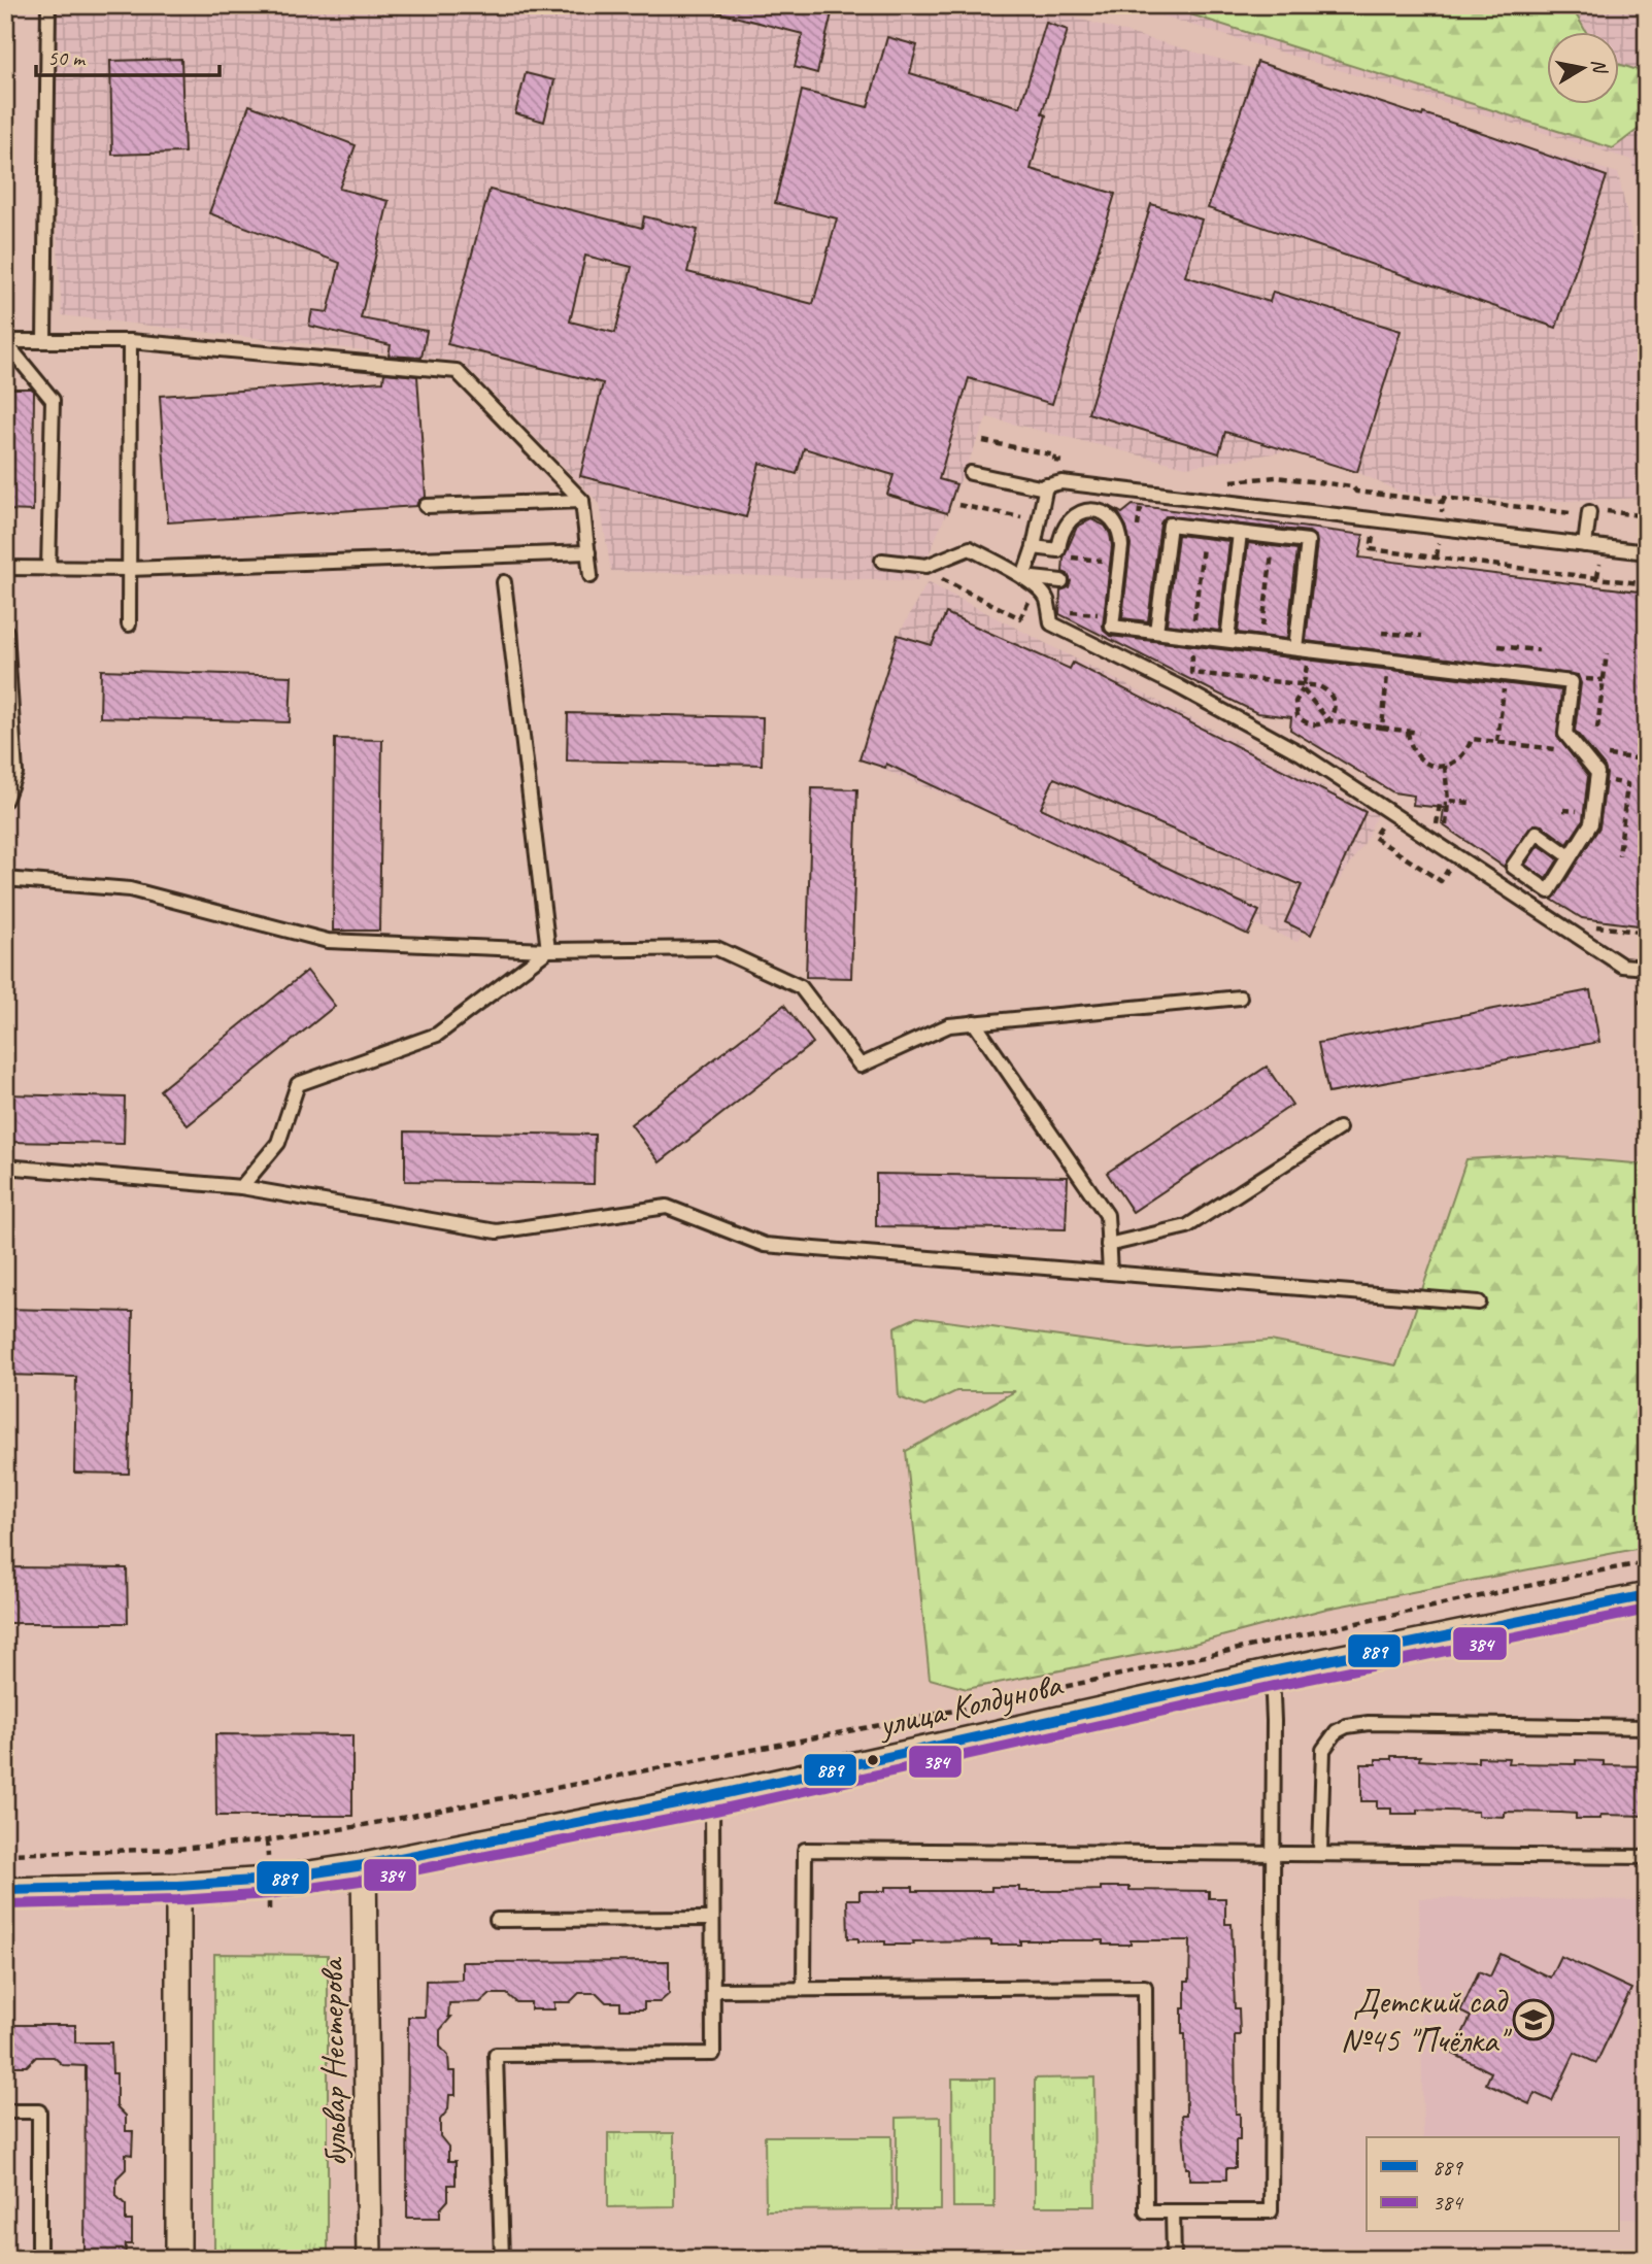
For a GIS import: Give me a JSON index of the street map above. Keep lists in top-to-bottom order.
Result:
{
  "streets": {
    "street": ["улица Колдунова", "бульвар Нестерова"]
  },
  "crossings": [
    ["улица Колдунова", "бульвар Нестерова"]
  ],
  "places": {
    "school or university": ["Детский сад №45 \"Пчёлка\""]
  },
  "lines": ["transit line 889", "transit line 384"],
  "legend": ["889", "384"],
  "scale_bar": "50 m",
  "north": "right"
}
